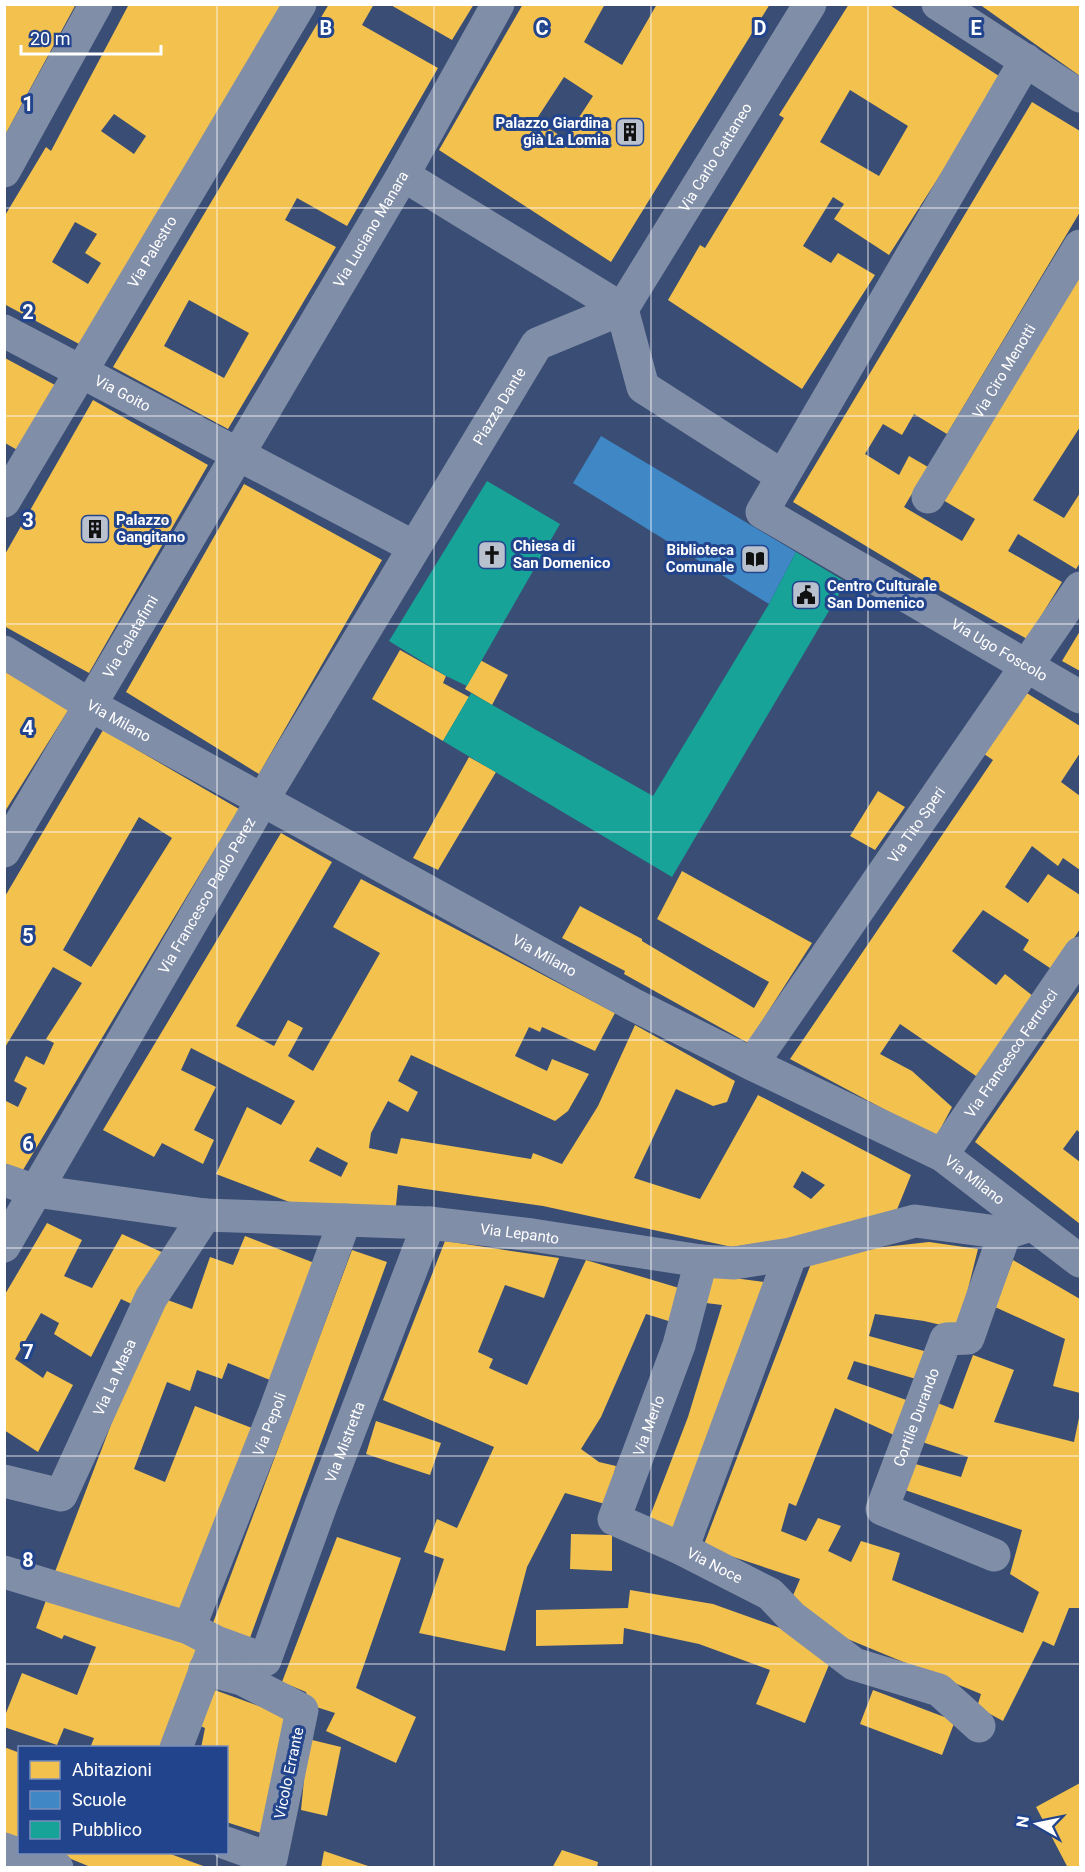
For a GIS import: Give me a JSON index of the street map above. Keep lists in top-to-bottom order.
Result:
{
  "streets": {
    "street": [
      "Via Carlo Cattaneo",
      "Via Luciano Manara",
      "Via Palestro",
      "Via Ciro Menotti",
      "Via Goito",
      "Piazza Dante",
      "Via Calatafimi",
      "Via Ugo Foscolo",
      "Via Milano",
      "Via Tito Speri",
      "Via Francesco Paolo Perez",
      "Via Francesco Ferrucci",
      "Via Lepanto",
      "Via La Masa",
      "Cortile Durando",
      "Via Pepoli",
      "Via Merlo",
      "Via Mistretta",
      "Via Noce",
      "Vicolo Errante"
    ]
  },
  "crossings": [
    ["Via Carlo Cattaneo", "Piazza Dante"],
    ["Via Luciano Manara", "Via Goito"],
    ["Via Luciano Manara", "Via Calatafimi"],
    ["Via Palestro", "Via Goito"],
    ["Via Goito", "Piazza Dante"],
    ["Via Goito", "Via Calatafimi"],
    ["Via Goito", "Via Francesco Paolo Perez"],
    ["Piazza Dante", "Via Francesco Paolo Perez"],
    ["Via Calatafimi", "Via Milano"],
    ["Via Ugo Foscolo", "Via Tito Speri"],
    ["Via Milano", "Via Tito Speri"],
    ["Via Milano", "Via Francesco Paolo Perez"],
    ["Via Milano", "Via Francesco Ferrucci"],
    ["Via Milano", "Via Lepanto"],
    ["Via Milano", "Cortile Durando"],
    ["Via Francesco Paolo Perez", "Via Lepanto"],
    ["Via Lepanto", "Via La Masa"],
    ["Via Lepanto", "Cortile Durando"],
    ["Via Lepanto", "Via Pepoli"],
    ["Via Lepanto", "Via Merlo"],
    ["Via Lepanto", "Via Mistretta"],
    ["Via Lepanto", "Via Noce"],
    ["Via Pepoli", "Vicolo Errante"],
    ["Via Merlo", "Via Noce"],
    ["Via Mistretta", "Vicolo Errante"]
  ],
  "places": {
    "building": ["Palazzo Giardina già La Lomia", "Palazzo Gangitano"],
    "church": ["Chiesa di San Domenico"],
    "library": ["Biblioteca Comunale"],
    "public building": ["Centro Culturale San Domenico"]
  },
  "legend": ["Abitazioni", "Scuole", "Pubblico"],
  "scale_bar": "20 m",
  "north": "left",
  "grid": {
    "columns": [
      "B",
      "C",
      "D",
      "E"
    ],
    "rows": [
      "1",
      "2",
      "3",
      "4",
      "5",
      "6",
      "7",
      "8"
    ]
  }
}
